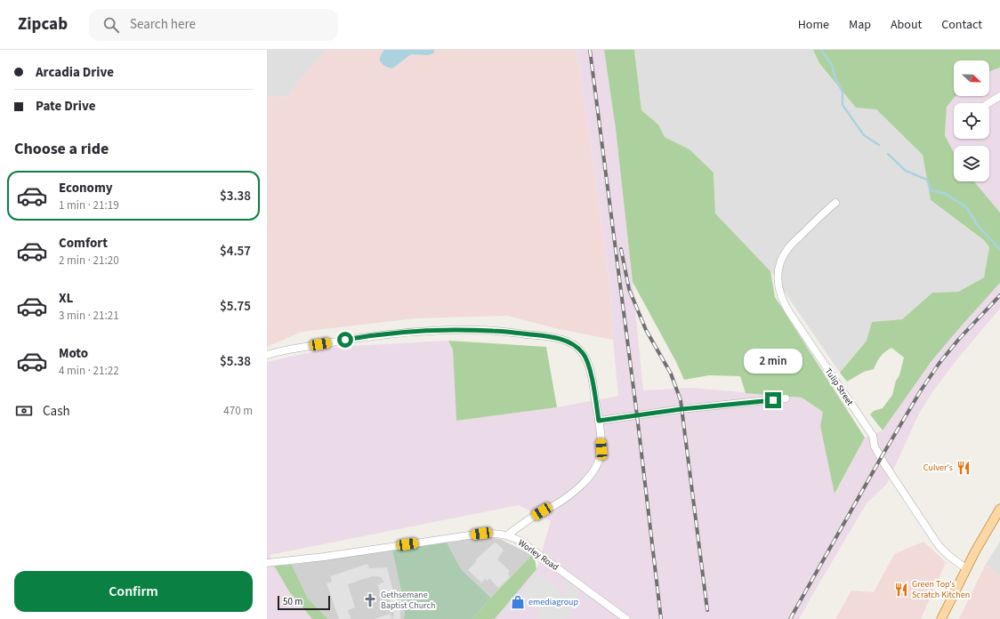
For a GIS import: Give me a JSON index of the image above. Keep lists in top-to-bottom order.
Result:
{
  "streets": {
    "street": ["Tulip Street", "Worley Road"]
  },
  "places": {
    "restaurant": ["Culver's", "Green Top's Scratch Kitchen"],
    "church": ["Gethsemane Baptist Church"],
    "shop": ["emediagroup"]
  },
  "scale_bar": "50 m",
  "north": "right",
  "page": {
    "header": "Zipcab",
    "search": "Search here",
    "nav": [
      "Home",
      "Map",
      "About",
      "Contact"
    ],
    "banner": ["Arcadia Drive", "Pate Drive"],
    "heading": "Choose a ride",
    "list": [
      {
        "name": "Economy",
        "note": "1 min · 21:19",
        "value": "$3.38"
      },
      {
        "name": "Comfort",
        "note": "2 min · 21:20",
        "value": "$4.57"
      },
      {
        "name": "XL",
        "note": "3 min · 21:21",
        "value": "$5.75"
      },
      {
        "name": "Moto",
        "note": "4 min · 21:22",
        "value": "$5.38"
      }
    ],
    "bubble": "2 min",
    "pay": ["Cash", "470 m"],
    "buttons": "Confirm",
    "scale": "50 m"
  }
}
